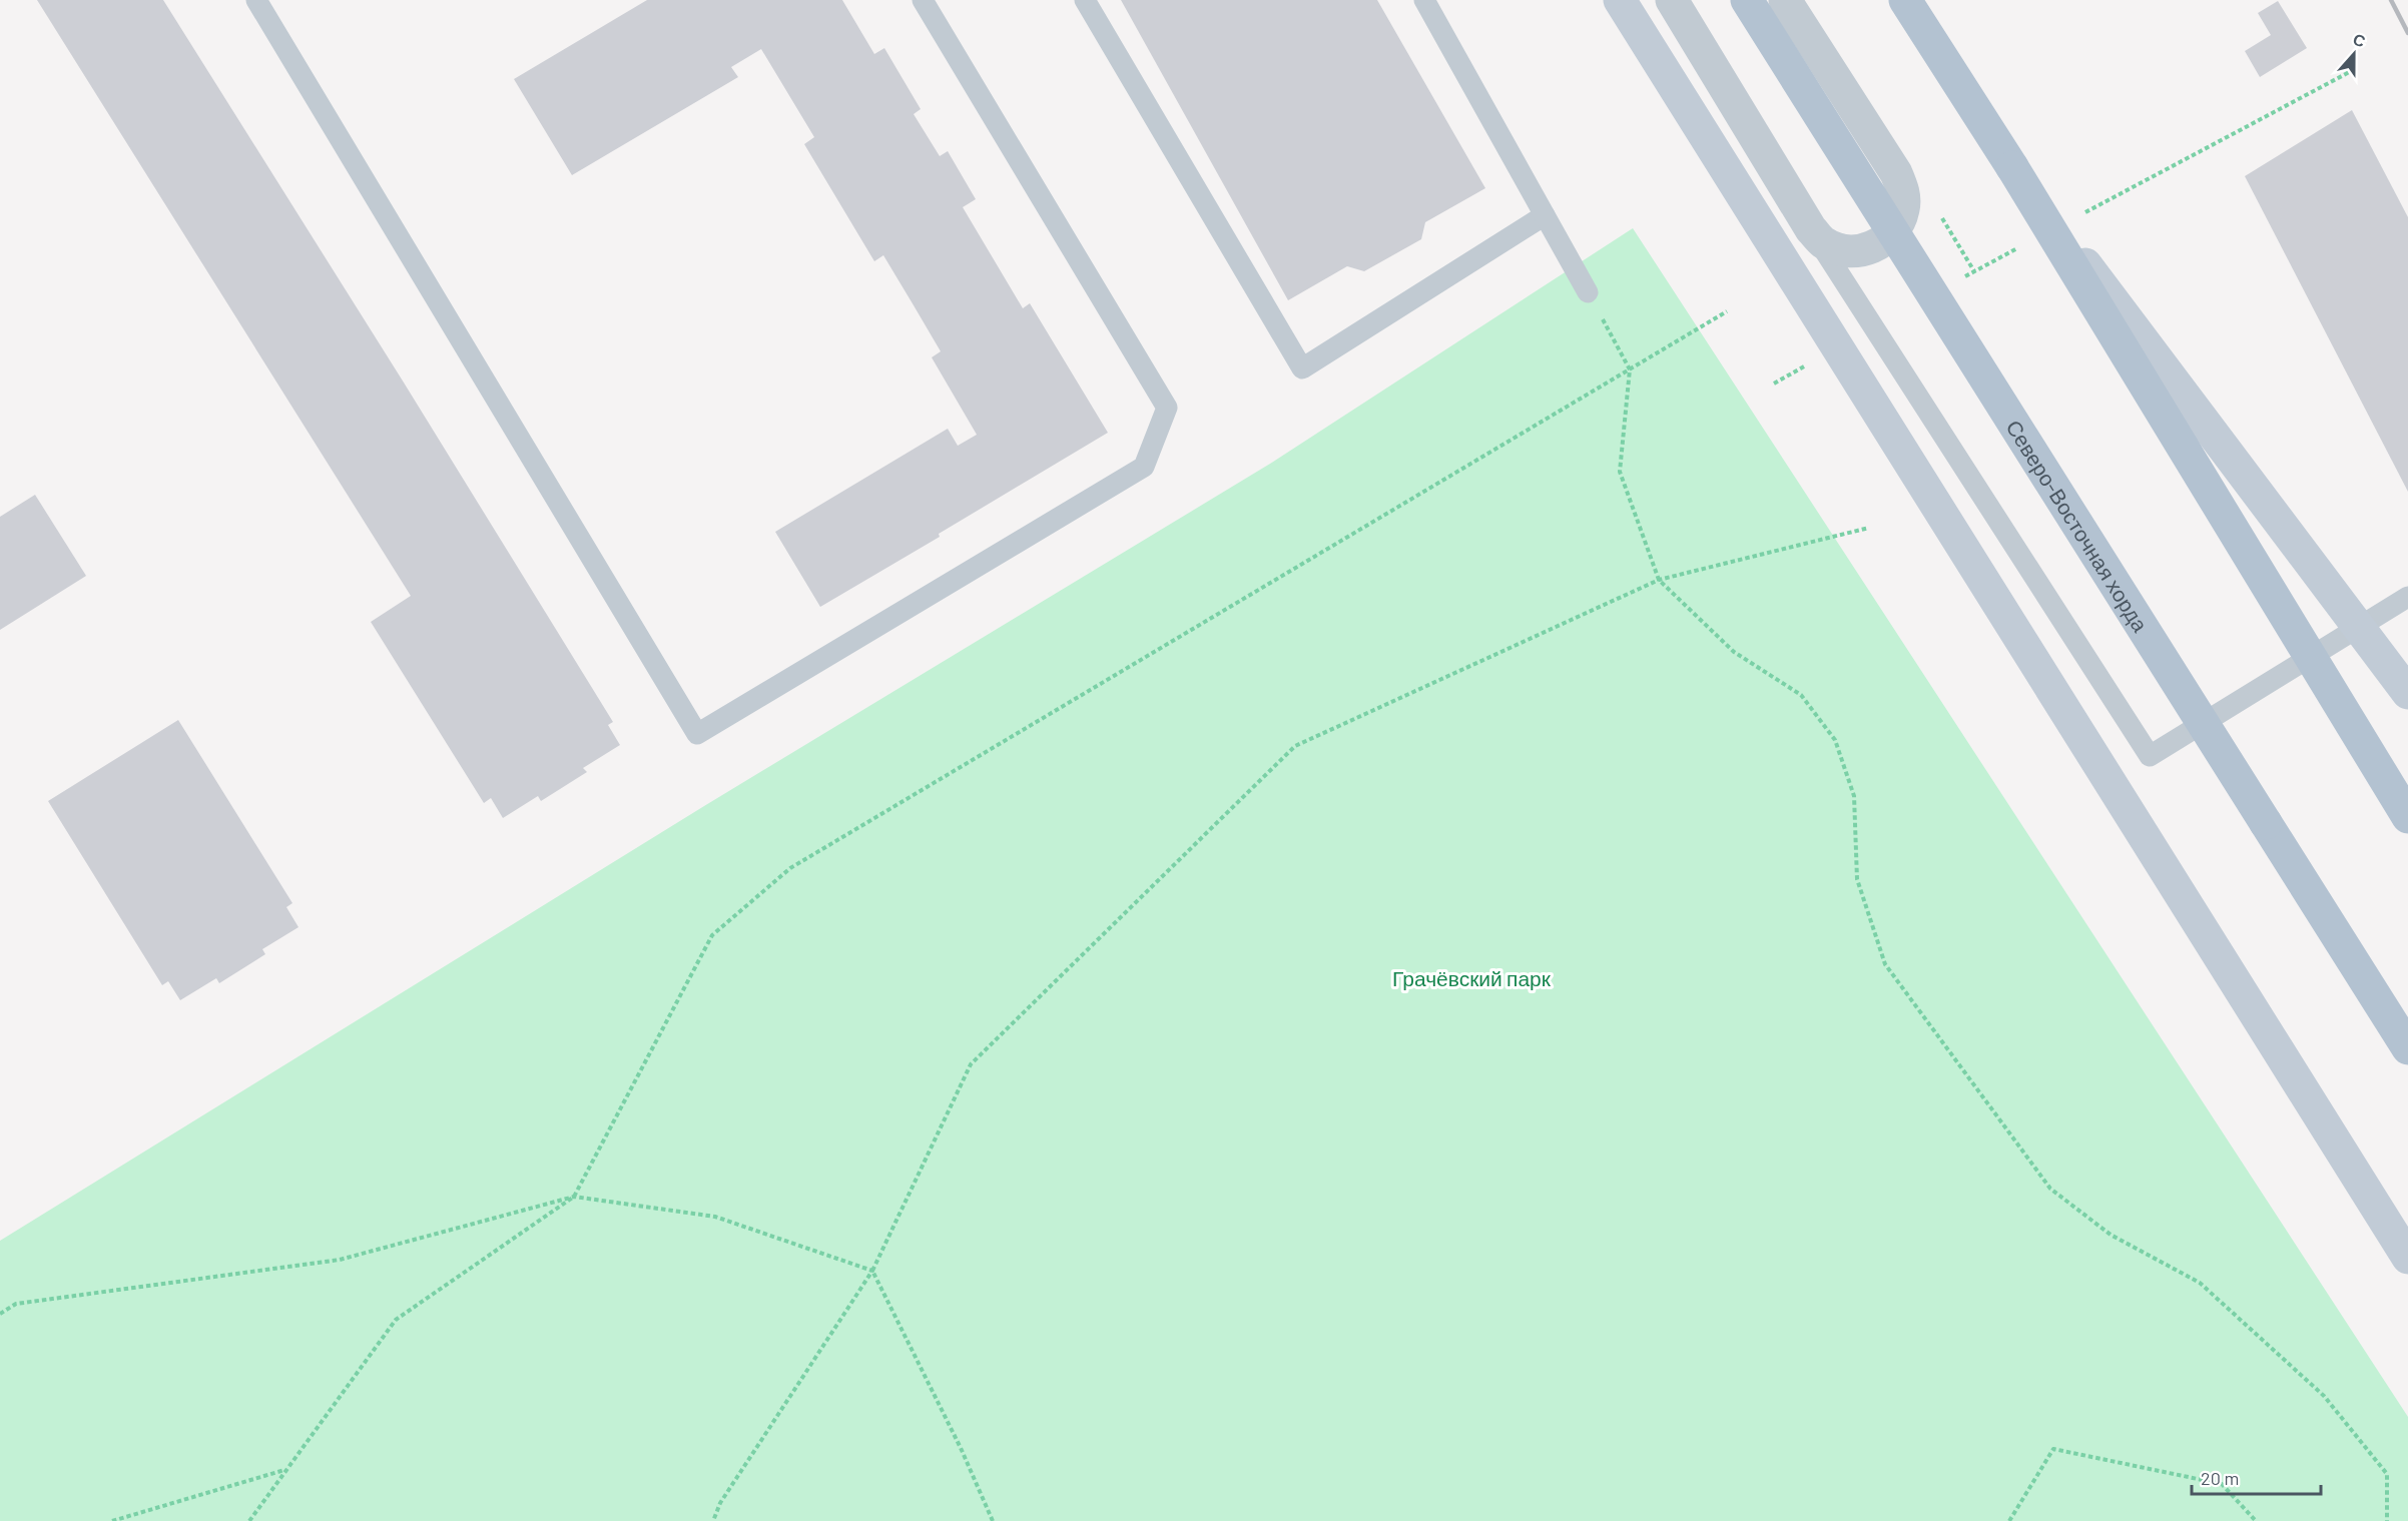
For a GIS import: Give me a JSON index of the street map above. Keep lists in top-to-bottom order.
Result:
{
  "streets": {
    "main road": ["Северо-Восточная хорда"]
  },
  "parks": ["Грачёвский парк"],
  "scale_bar": "20 m",
  "north": "top"
}
